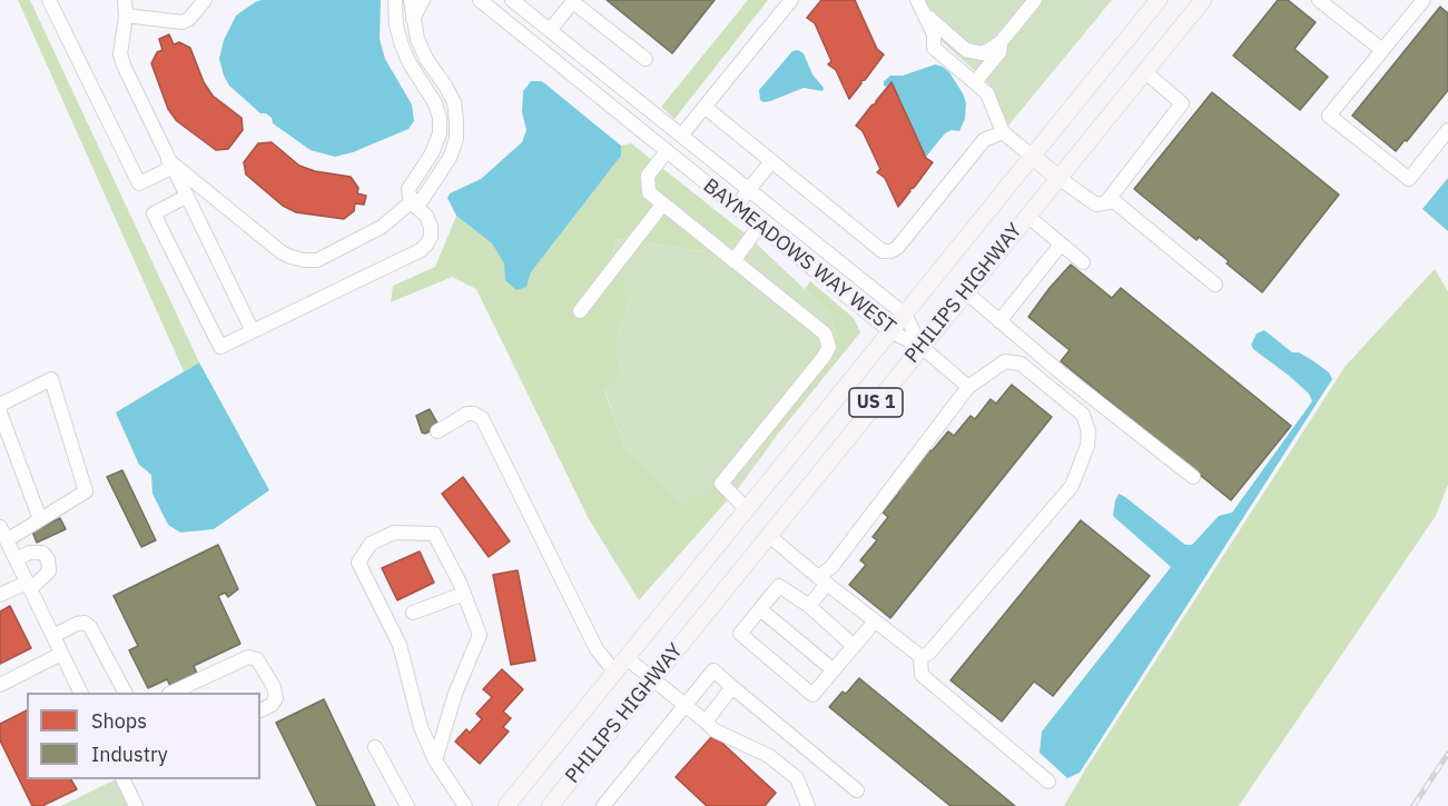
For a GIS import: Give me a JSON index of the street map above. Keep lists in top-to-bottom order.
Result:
{
  "streets": {
    "main road": ["PHILIPS HIGHWAY", "US 1"],
    "street": ["BAYMEADOWS WAY WEST"]
  },
  "crossings": [
    ["BAYMEADOWS WAY WEST", "PHILIPS HIGHWAY"]
  ],
  "legend": ["Shops", "Industry"]
}
